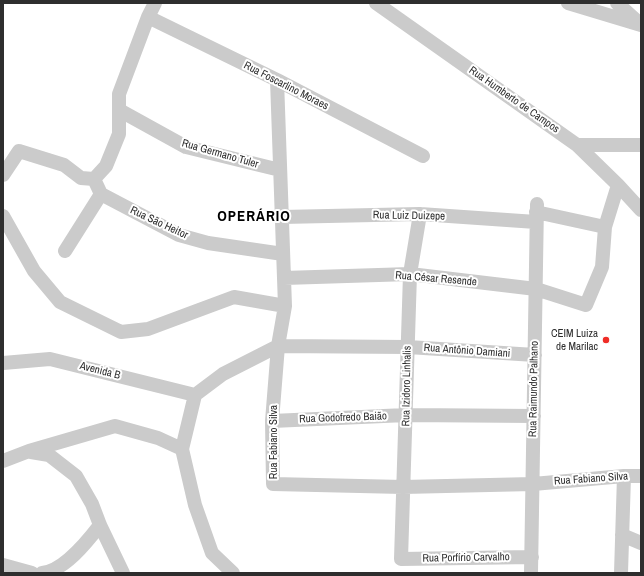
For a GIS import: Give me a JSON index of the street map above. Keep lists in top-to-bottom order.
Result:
{
  "streets": {
    "street": [
      "Rua Foscarlino Moraes",
      "Rua Humberto de Campos",
      "Rua Germano Tuler",
      "Rua Luiz Duizepe",
      "Rua São Heitor",
      "Rua César Resende",
      "Rua Antônio Damiani",
      "Avenida B",
      "Rua Izidoro Linhalis",
      "Rua Raimundo Palhano",
      "Rua Godofredo Baião",
      "Rua Fabiano Silva",
      "Rua Porfírio Carvalho"
    ]
  },
  "crossings": [
    ["Rua Foscarlino Moraes", "Rua Fabiano Silva"],
    ["Rua Germano Tuler", "Rua Fabiano Silva"],
    ["Rua Luiz Duizepe", "Rua Izidoro Linhalis"],
    ["Rua Luiz Duizepe", "Rua Raimundo Palhano"],
    ["Rua Luiz Duizepe", "Rua Fabiano Silva"],
    ["Rua São Heitor", "Rua Fabiano Silva"],
    ["Rua César Resende", "Rua Izidoro Linhalis"],
    ["Rua César Resende", "Rua Raimundo Palhano"],
    ["Rua César Resende", "Rua Fabiano Silva"],
    ["Rua Antônio Damiani", "Rua Izidoro Linhalis"],
    ["Rua Antônio Damiani", "Rua Raimundo Palhano"],
    ["Rua Antônio Damiani", "Rua Fabiano Silva"],
    ["Rua Izidoro Linhalis", "Rua Godofredo Baião"],
    ["Rua Izidoro Linhalis", "Rua Fabiano Silva"],
    ["Rua Izidoro Linhalis", "Rua Porfírio Carvalho"],
    ["Rua Raimundo Palhano", "Rua Godofredo Baião"],
    ["Rua Raimundo Palhano", "Rua Fabiano Silva"],
    ["Rua Raimundo Palhano", "Rua Porfírio Carvalho"],
    ["Rua Godofredo Baião", "Rua Fabiano Silva"]
  ],
  "districts": ["OPERÁRIO"],
  "places": ["CEIM Luiza de Marilac"]
}
